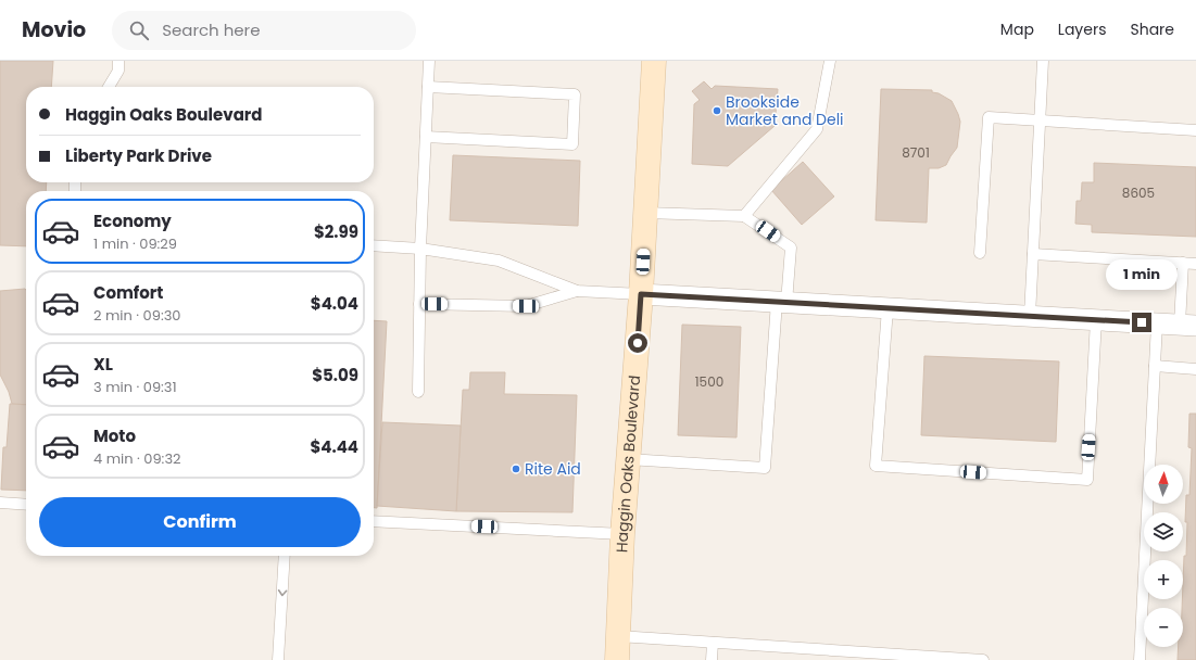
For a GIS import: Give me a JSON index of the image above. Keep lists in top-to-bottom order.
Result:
{
  "streets": {
    "street": ["Haggin Oaks Boulevard"]
  },
  "places": ["Brookside Market and Deli", "Rite Aid"],
  "house_numbers": ["8701", "8605", "1500"],
  "north": "top",
  "page": {
    "header": "Movio",
    "search": "Search here",
    "nav": ["Map", "Layers", "Share"],
    "banner": ["Haggin Oaks Boulevard", "Liberty Park Drive"],
    "list": [
      {
        "name": "Economy",
        "note": "1 min · 09:29",
        "value": "$2.99"
      },
      {
        "name": "Comfort",
        "note": "2 min · 09:30",
        "value": "$4.04"
      },
      {
        "name": "XL",
        "note": "3 min · 09:31",
        "value": "$5.09"
      },
      {
        "name": "Moto",
        "note": "4 min · 09:32",
        "value": "$4.44"
      }
    ],
    "bubble": "1 min",
    "map_buttons": ["+", "−"],
    "buttons": "Confirm"
  }
}
